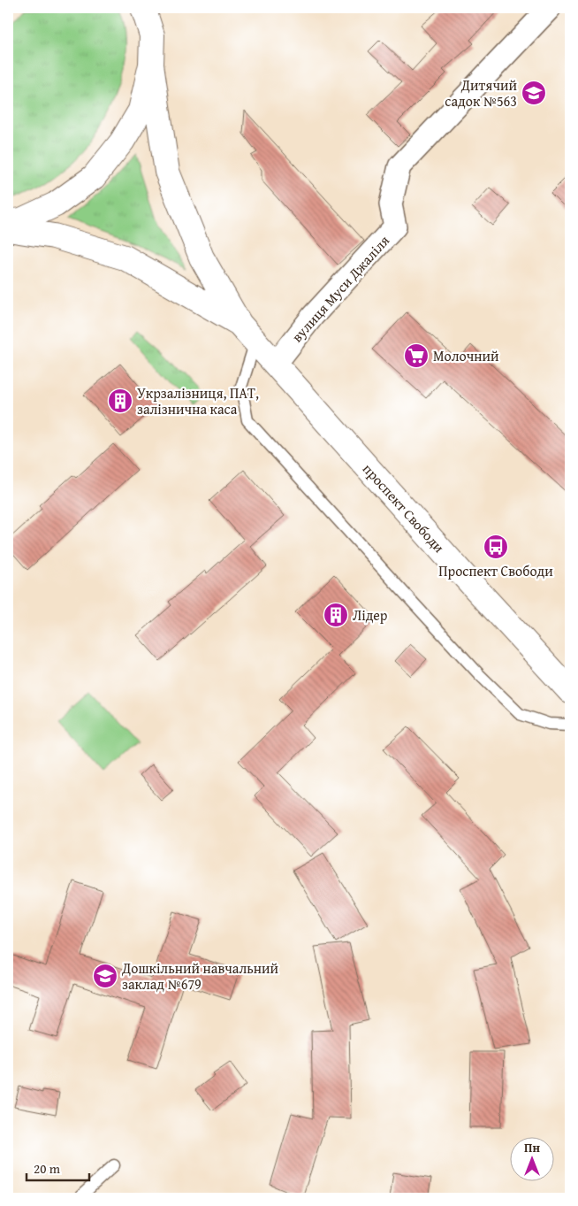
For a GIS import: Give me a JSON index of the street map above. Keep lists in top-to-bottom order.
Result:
{
  "streets": {
    "street": ["вулиця Муси Джаліля", "проспект Свободи"]
  },
  "crossings": [
    ["вулиця Муси Джаліля", "проспект Свободи"]
  ],
  "places": {
    "school or university": ["Дитячий садок №563", "Дошкільний навчальний заклад №679"],
    "supermarket": ["Молочний"],
    "building": ["Укрзалізниця, ПАТ, залізнична каса", "Лідер"],
    "bus stop": ["Проспект Свободи"]
  },
  "scale_bar": "20 m",
  "north": "top"
}
